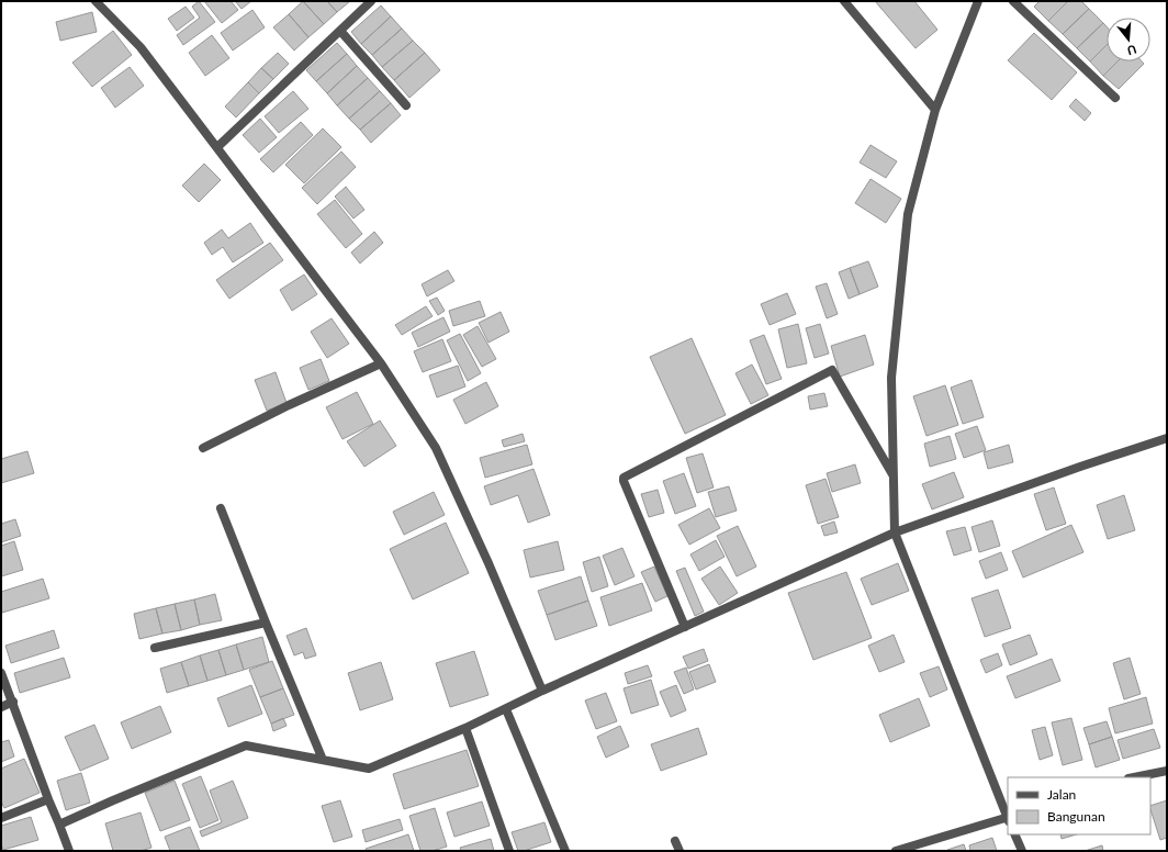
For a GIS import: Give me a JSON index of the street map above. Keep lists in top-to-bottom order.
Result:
{
  "legend": ["Jalan", "Bangunan"],
  "north": "bottom"
}
